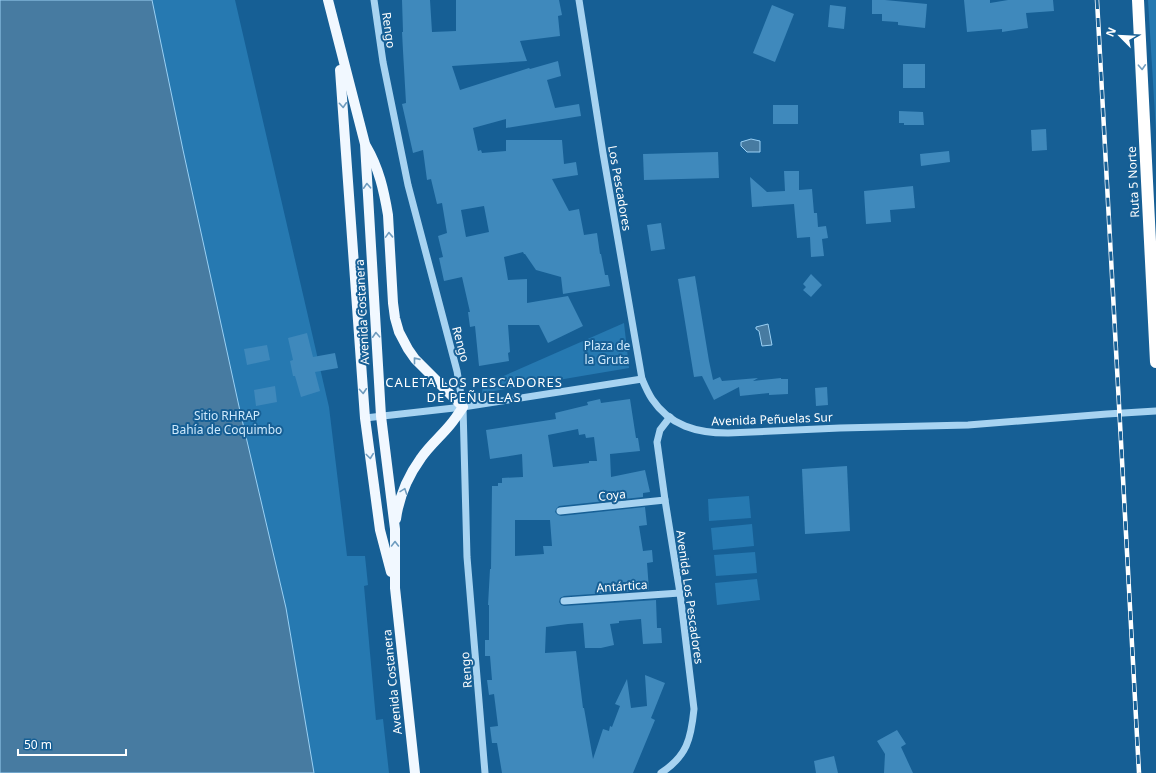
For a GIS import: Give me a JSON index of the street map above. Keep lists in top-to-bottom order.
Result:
{
  "streets": {
    "highway": ["Ruta 5 Norte"],
    "main road": ["Avenida Costanera"],
    "street": [
      "Rengo",
      "Los Pescadores",
      "Avenida Peñuelas Sur",
      "Coya",
      "Antártica",
      "Avenida Los Pescadores"
    ]
  },
  "crossings": [
    ["Los Pescadores", "Avenida Peñuelas Sur"],
    ["Avenida Peñuelas Sur", "Avenida Los Pescadores"],
    ["Coya", "Avenida Los Pescadores"],
    ["Antártica", "Avenida Los Pescadores"]
  ],
  "one_way": ["Ruta 5 Norte"],
  "districts": ["CALETA LOS PESCADORES DE PEÑUELAS"],
  "parks": ["Plaza de la Gruta", "Sitio RHRAP Bahía de Coquimbo"],
  "scale_bar": "50 m",
  "north": "top left"
}
